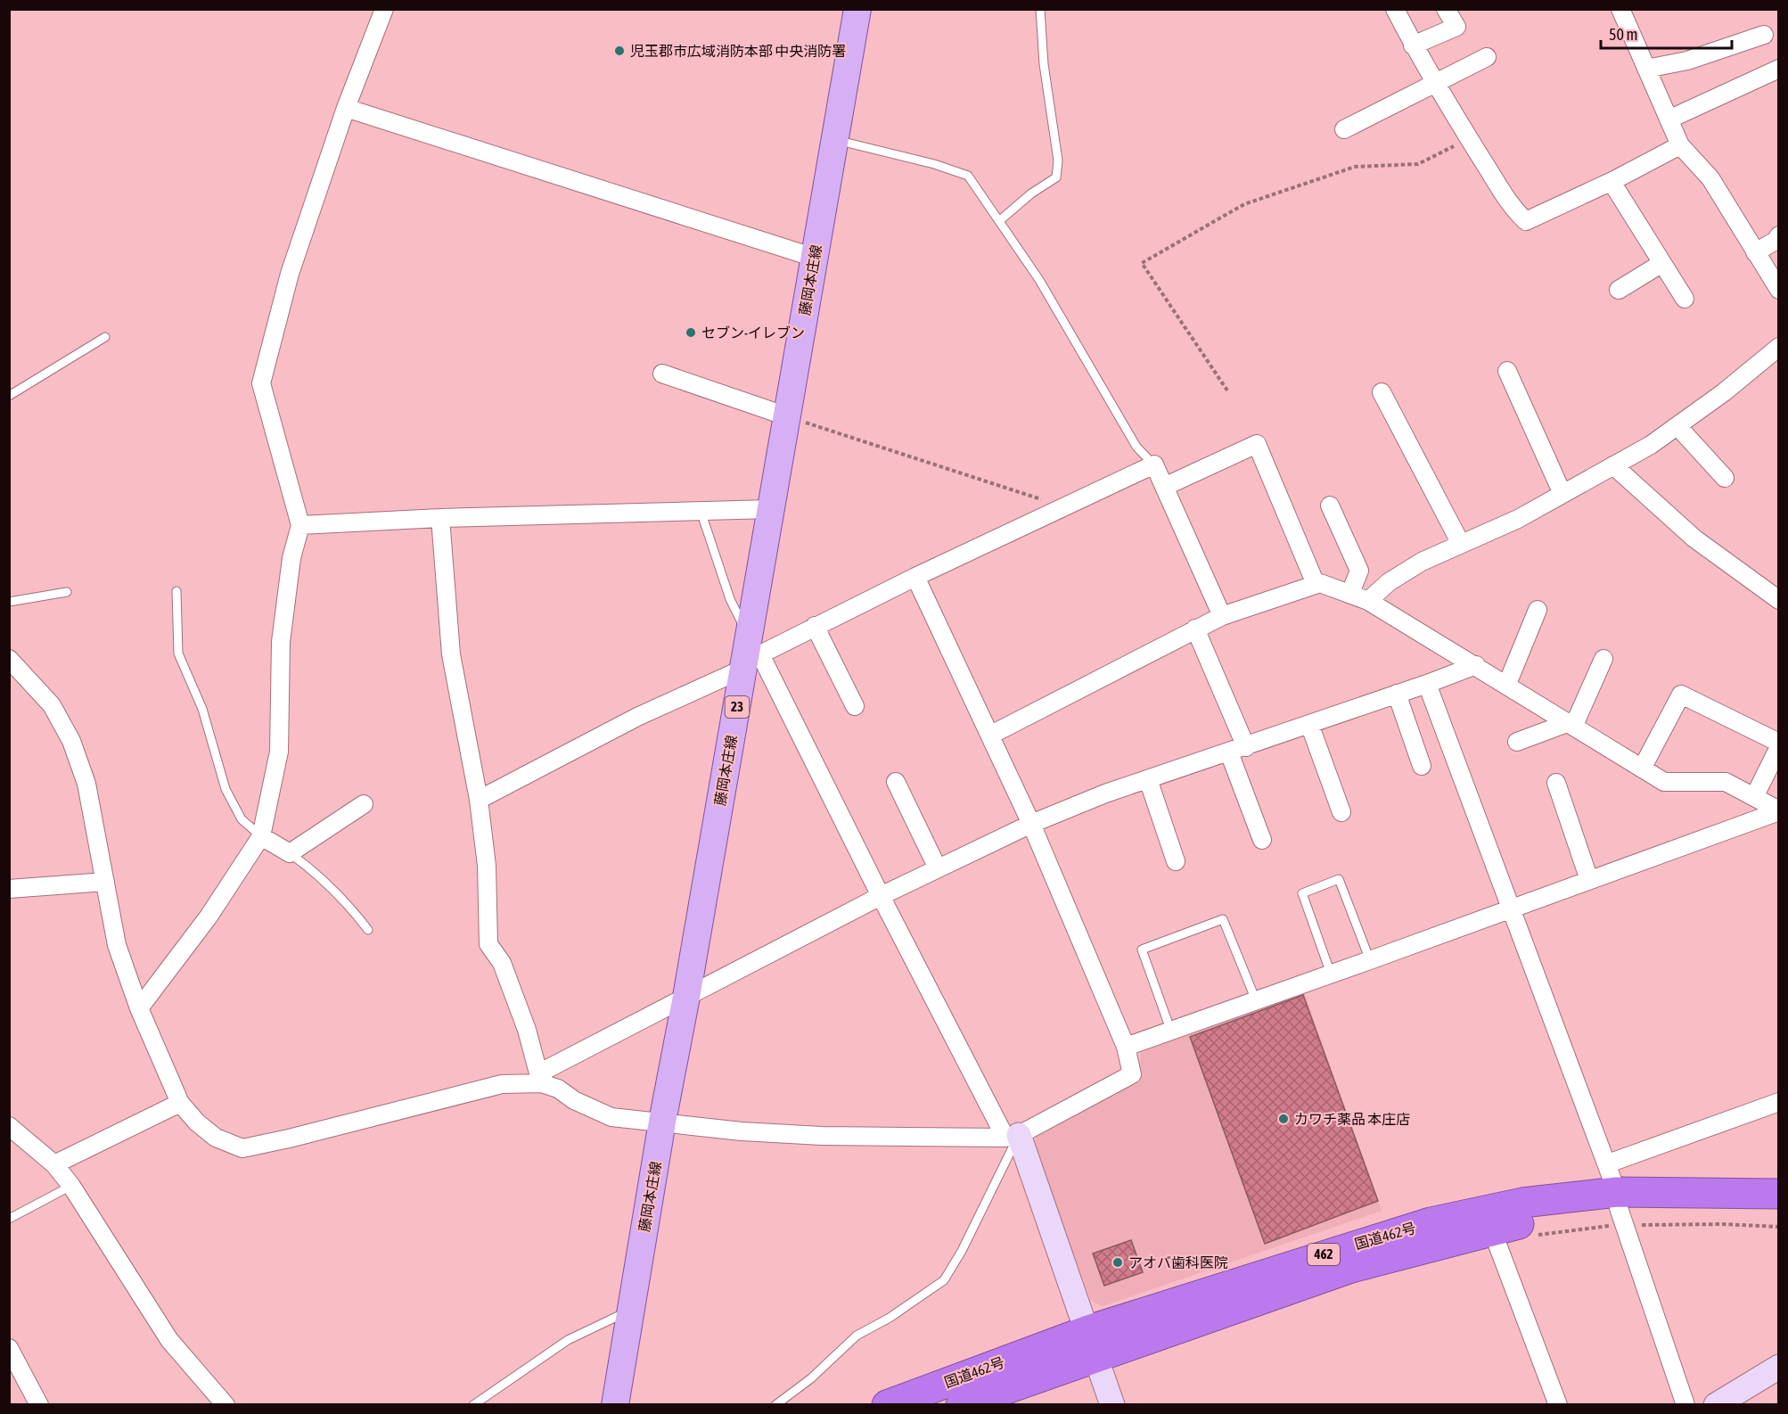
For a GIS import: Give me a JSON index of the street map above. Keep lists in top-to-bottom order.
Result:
{
  "streets": {
    "highway": ["国道462号", "462"],
    "main road": ["藤岡本庄線", "23"]
  },
  "places": [
    "児玉郡市広域消防本部 中央消防署",
    "セブン-イレブン",
    "カワチ薬品 本庄店",
    "アオバ歯科医院"
  ],
  "scale_bar": "50 m"
}
